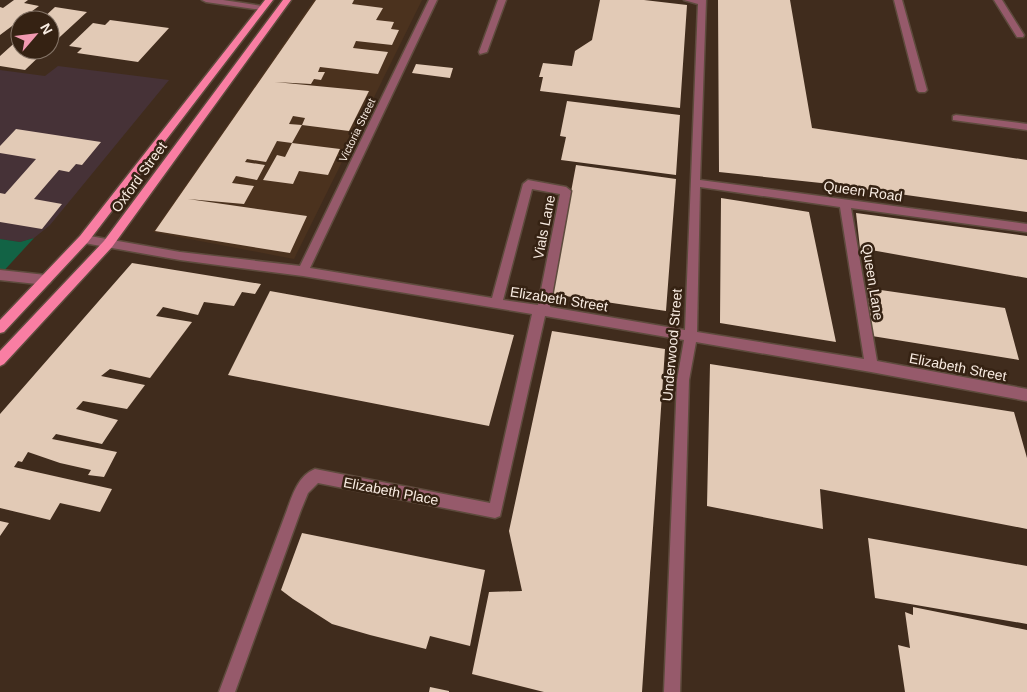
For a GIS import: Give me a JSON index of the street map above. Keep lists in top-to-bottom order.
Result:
{
  "streets": {
    "main road": ["Oxford Street"],
    "street": [
      "Victoria Street",
      "Queen Road",
      "Vials Lane",
      "Queen Lane",
      "Elizabeth Street",
      "Underwood Street",
      "Elizabeth Place"
    ]
  },
  "crossings": [
    ["Victoria Street", "Elizabeth Street"],
    ["Oxford Street", "Elizabeth Street"],
    ["Queen Road", "Queen Lane"],
    ["Queen Road", "Underwood Street"],
    ["Vials Lane", "Elizabeth Street"],
    ["Vials Lane", "Elizabeth Place"],
    ["Queen Lane", "Elizabeth Street"],
    ["Elizabeth Street", "Underwood Street"],
    ["Elizabeth Street", "Elizabeth Place"]
  ],
  "north": "top right"
}
